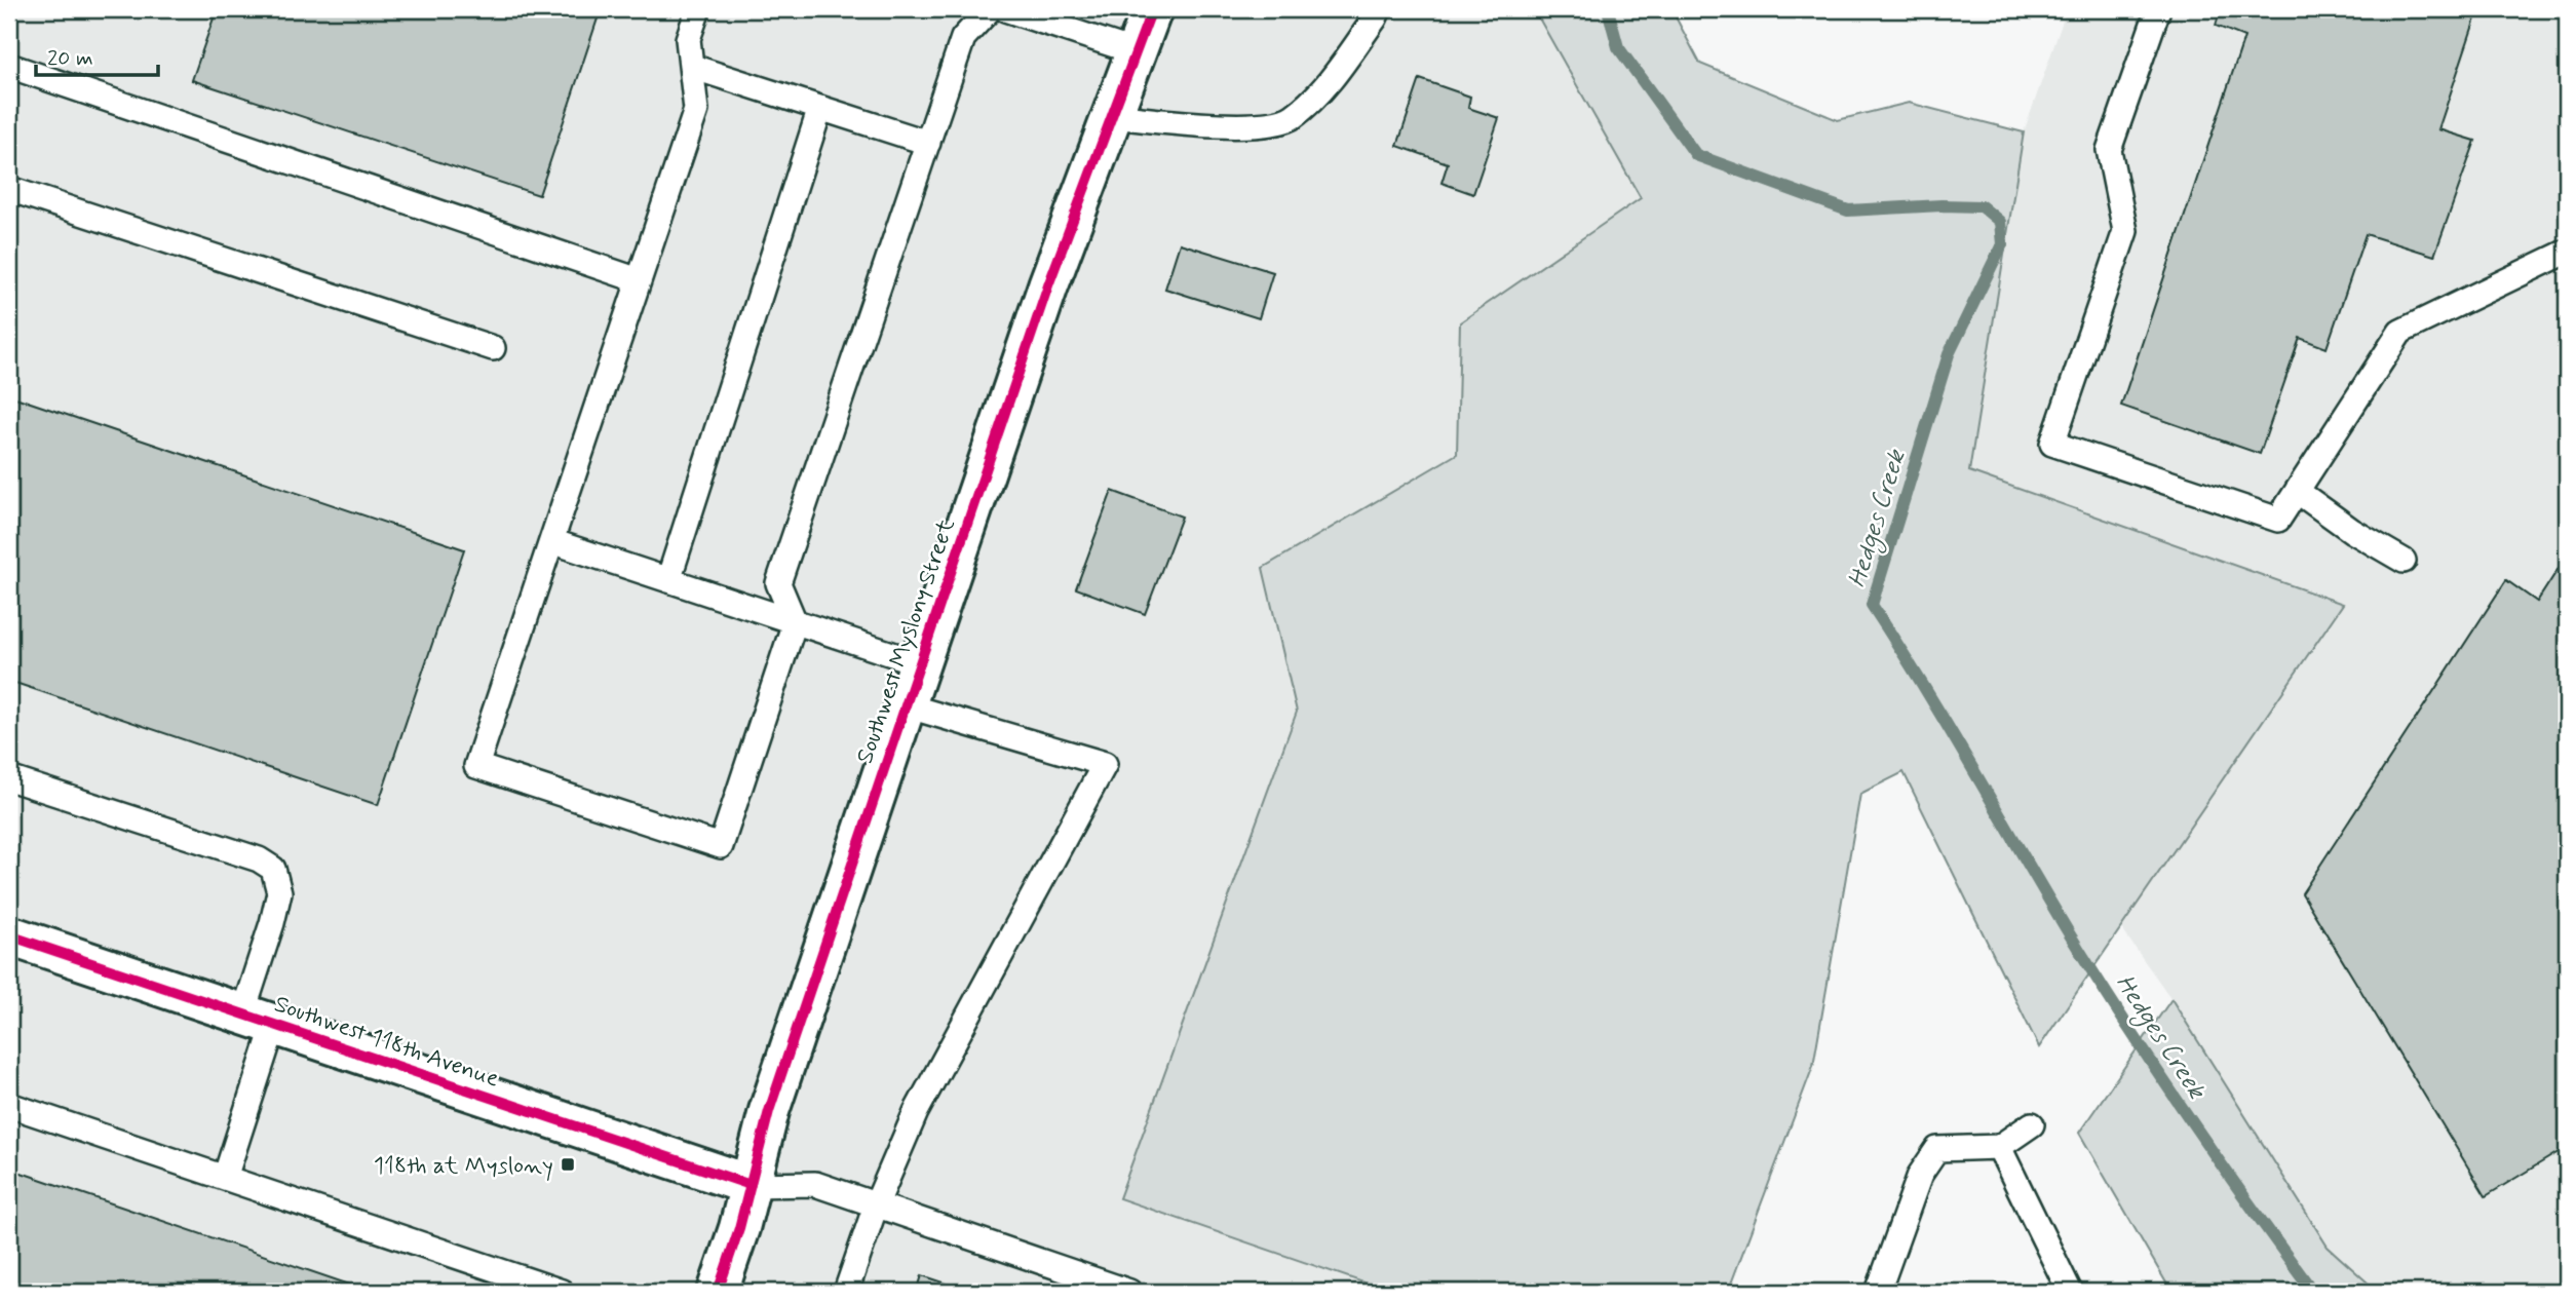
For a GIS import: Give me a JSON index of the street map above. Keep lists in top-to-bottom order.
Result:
{
  "streets": {
    "street": ["Southwest Myslony Street", "Southwest 118th Avenue"]
  },
  "crossings": [
    ["Southwest Myslony Street", "Southwest 118th Avenue"]
  ],
  "water": ["Hedges Creek"],
  "places": {
    "transit": ["118th at Myslony"]
  },
  "scale_bar": "20 m"
}
